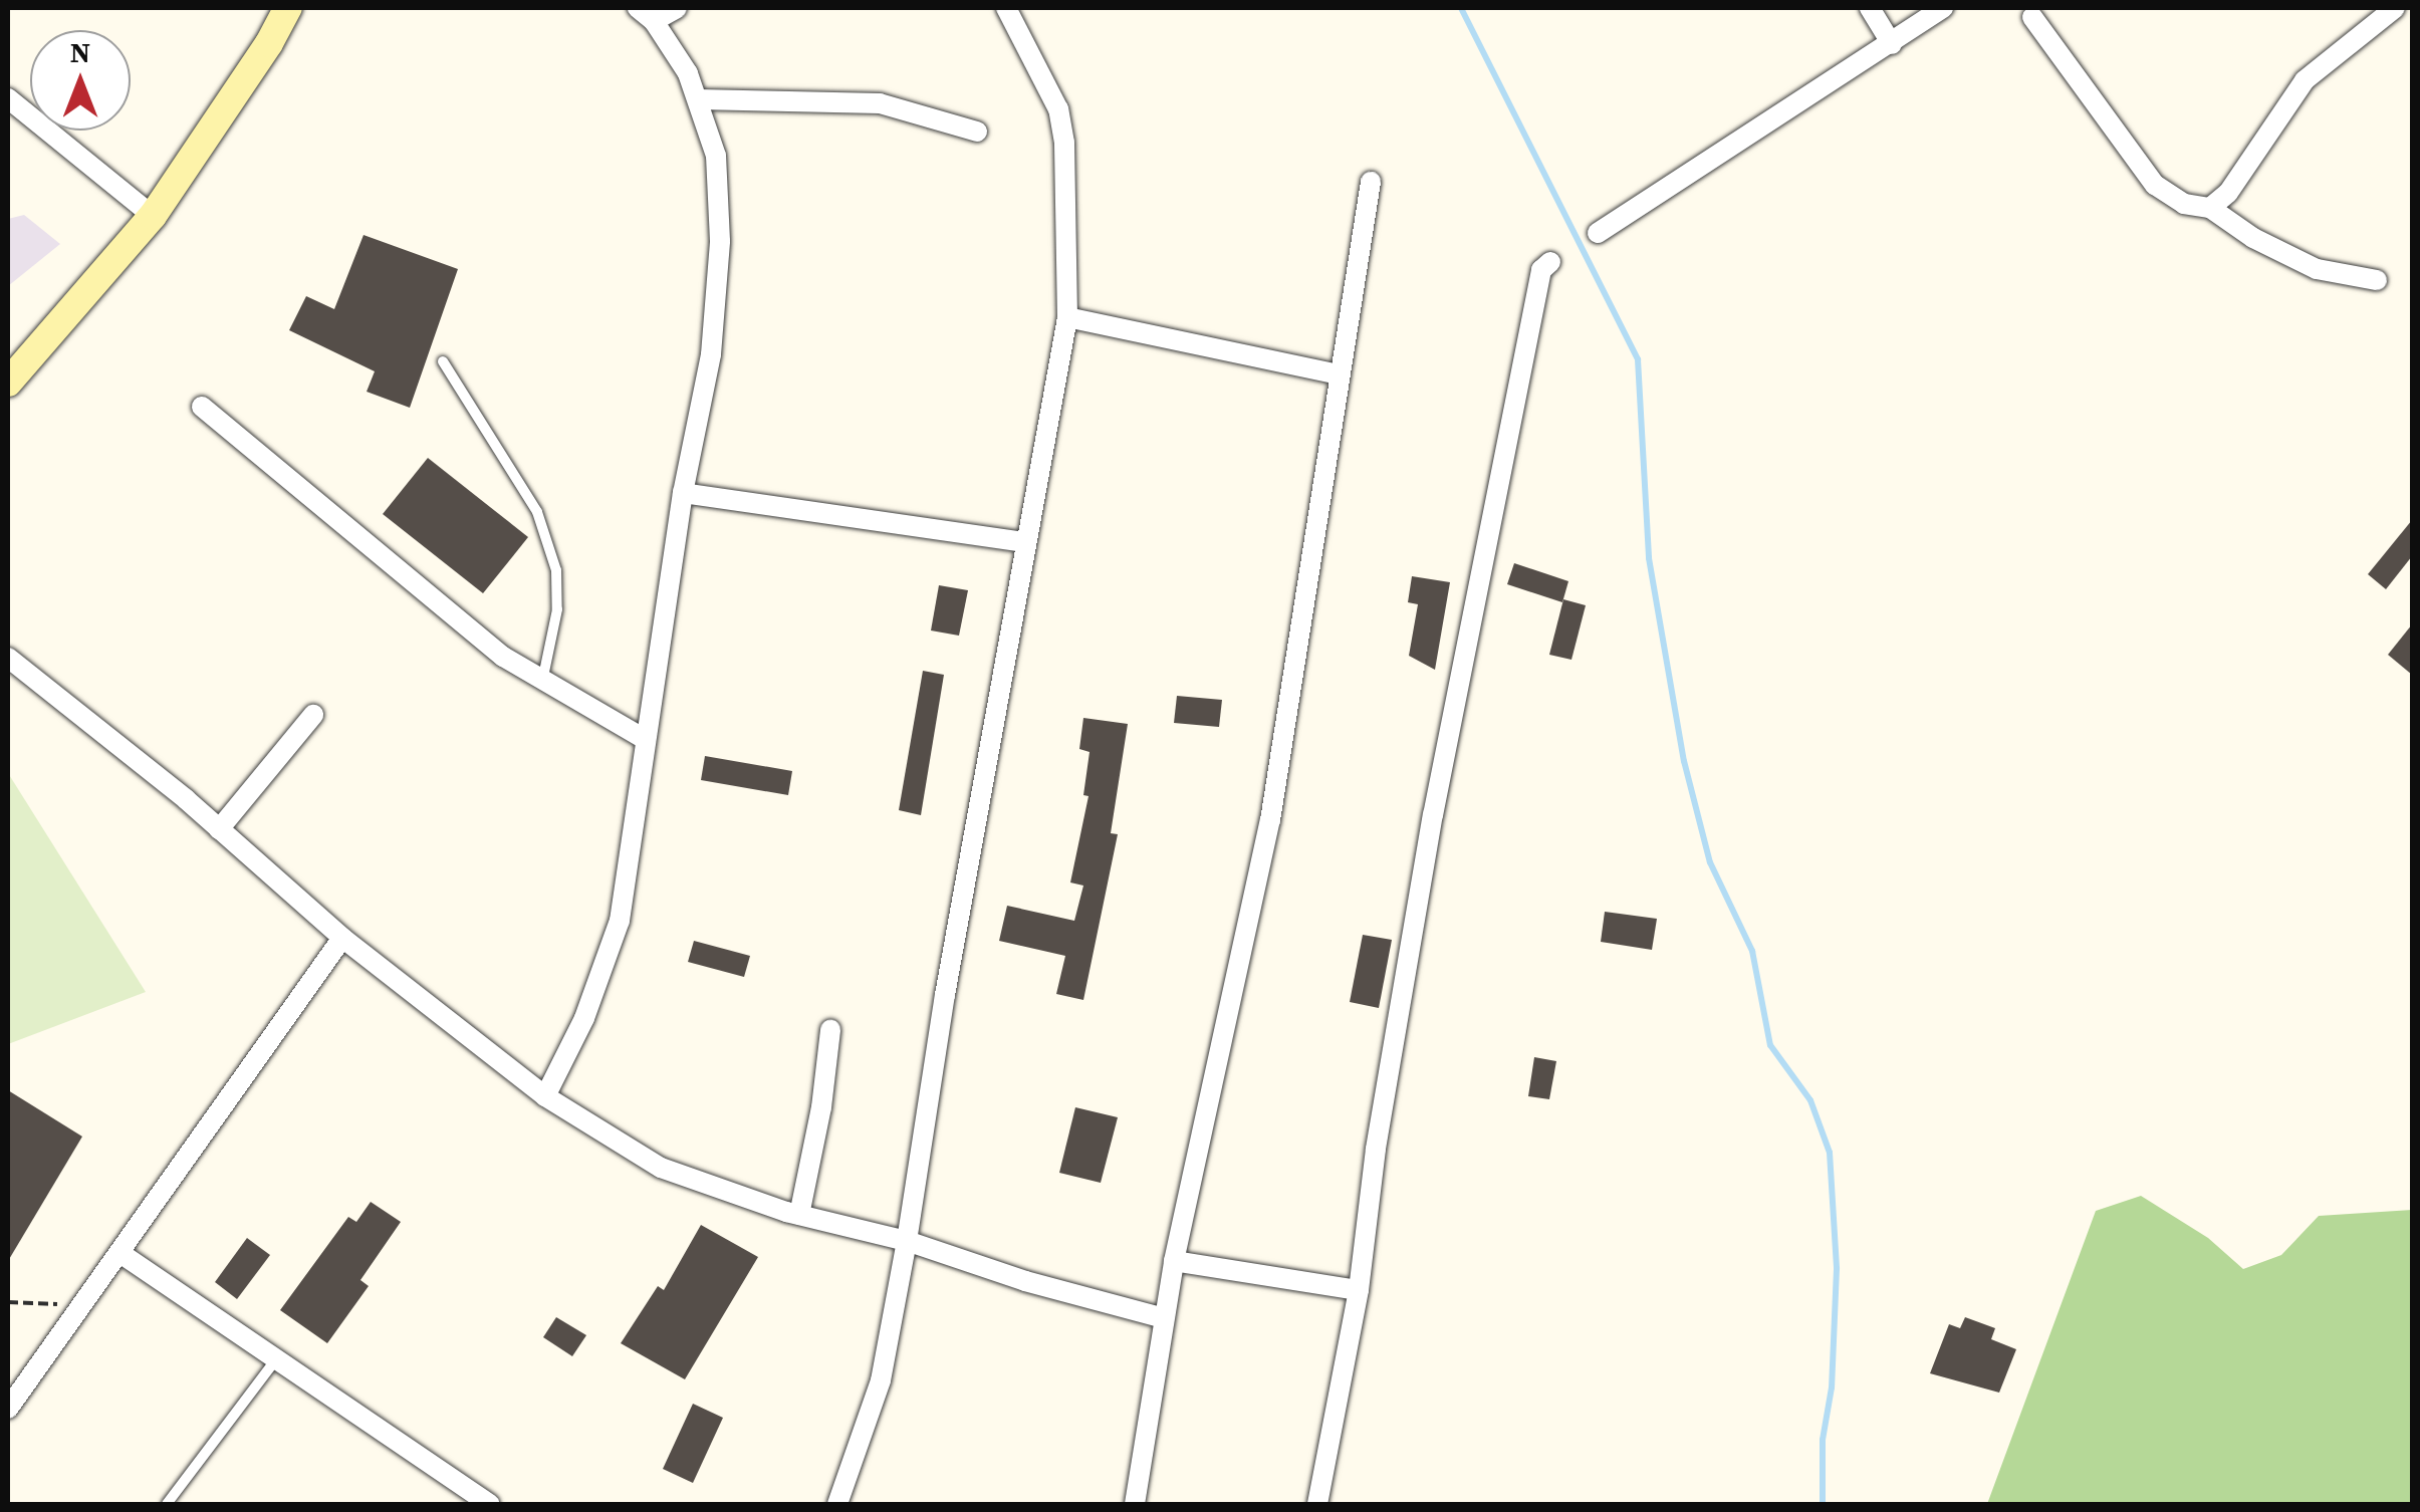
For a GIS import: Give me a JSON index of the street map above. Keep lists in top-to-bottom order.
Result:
{
  "north": "top"
}
